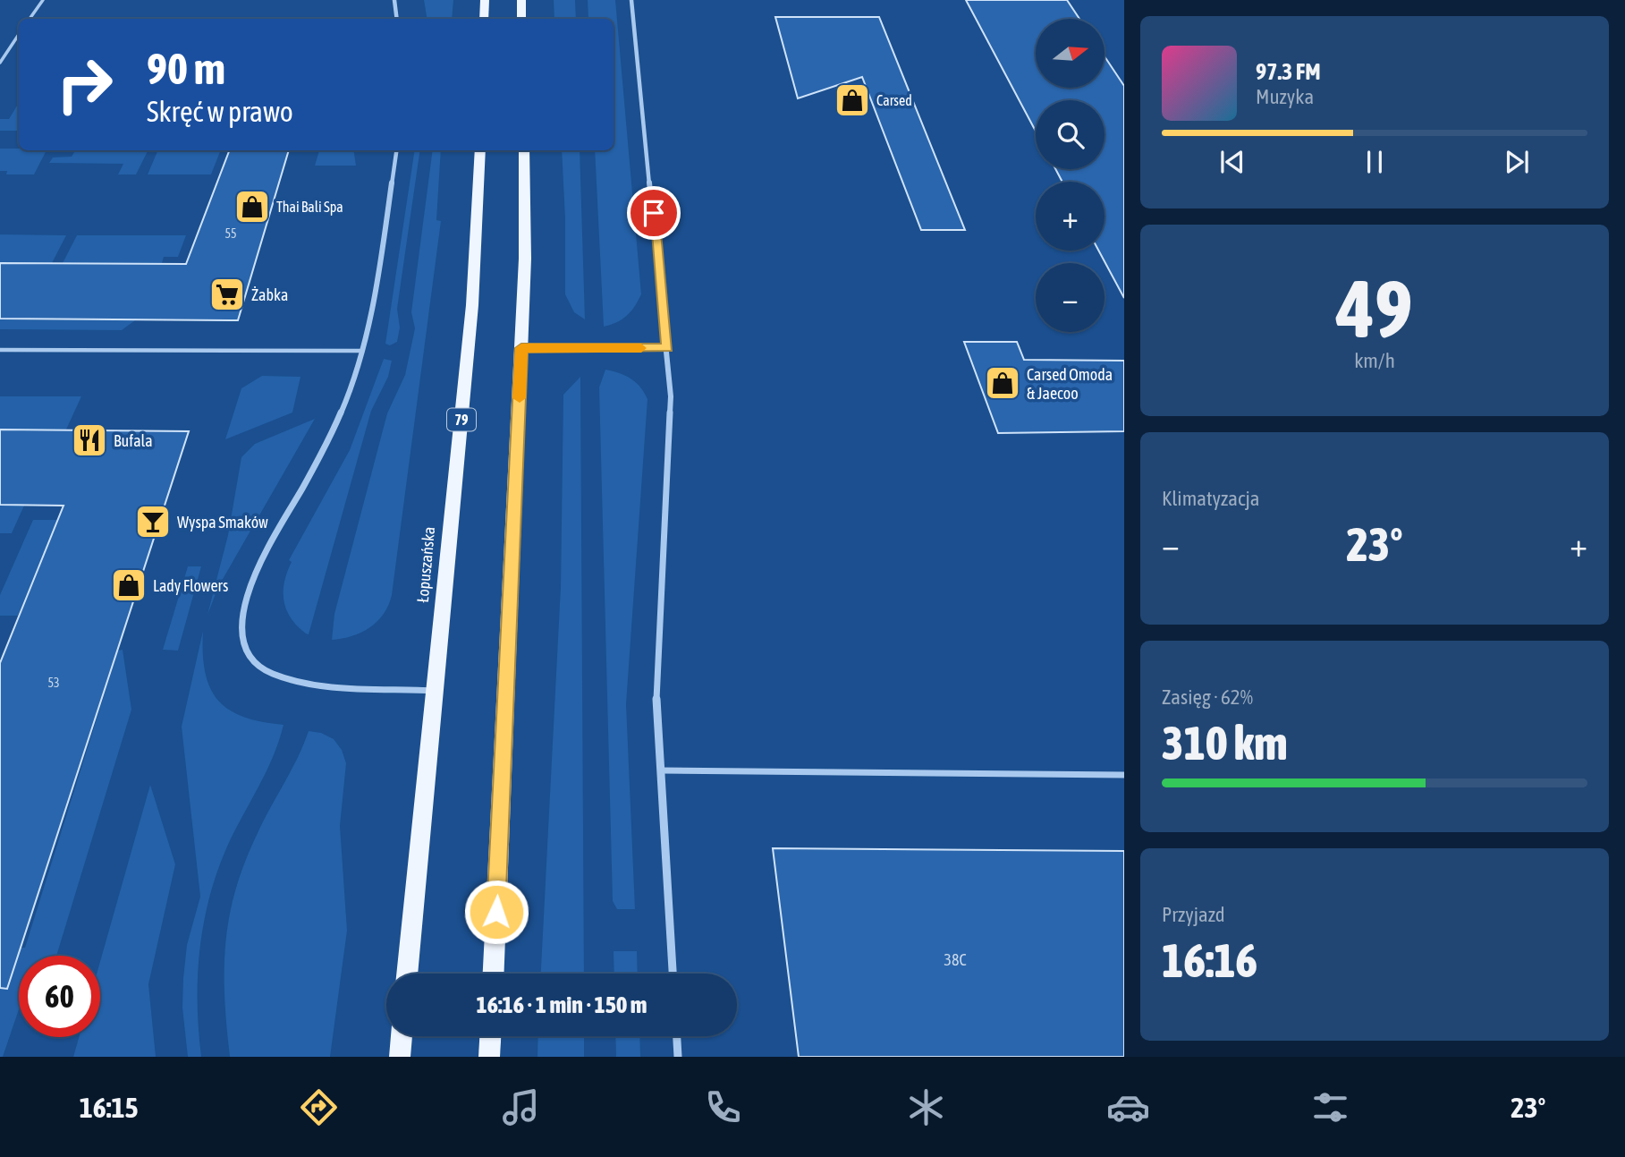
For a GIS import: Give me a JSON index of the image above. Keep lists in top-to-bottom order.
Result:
{
  "streets": {
    "main road": ["79", "Łopuszańska"]
  },
  "places": {
    "shop": [
      "Carsed",
      "Thai Bali Spa",
      "Carsed Omoda & Jaecoo",
      "Lady Flowers"
    ],
    "supermarket": ["Żabka"],
    "restaurant": ["Bufala"],
    "bar": ["Wyspa Smaków"]
  },
  "house_numbers": ["55", "53", "38C"],
  "north": "right",
  "page": {
    "map_buttons": ["+", "−"],
    "turn": ["90 m", "Skręć w prawo"],
    "song": ["97.3 FM", "Muzyka"],
    "tile": [
      ["49", "km/h"],
      "Klimatyzacja",
      ["Zasięg · 62%", "310 km"],
      ["Przyjazd", "16:16"]
    ],
    "heat": ["−", "23°", "+"],
    "limit": "60",
    "trip": "16:16 · 1 min · 150 m",
    "tabs": ["16:15", "23°"]
  }
}
